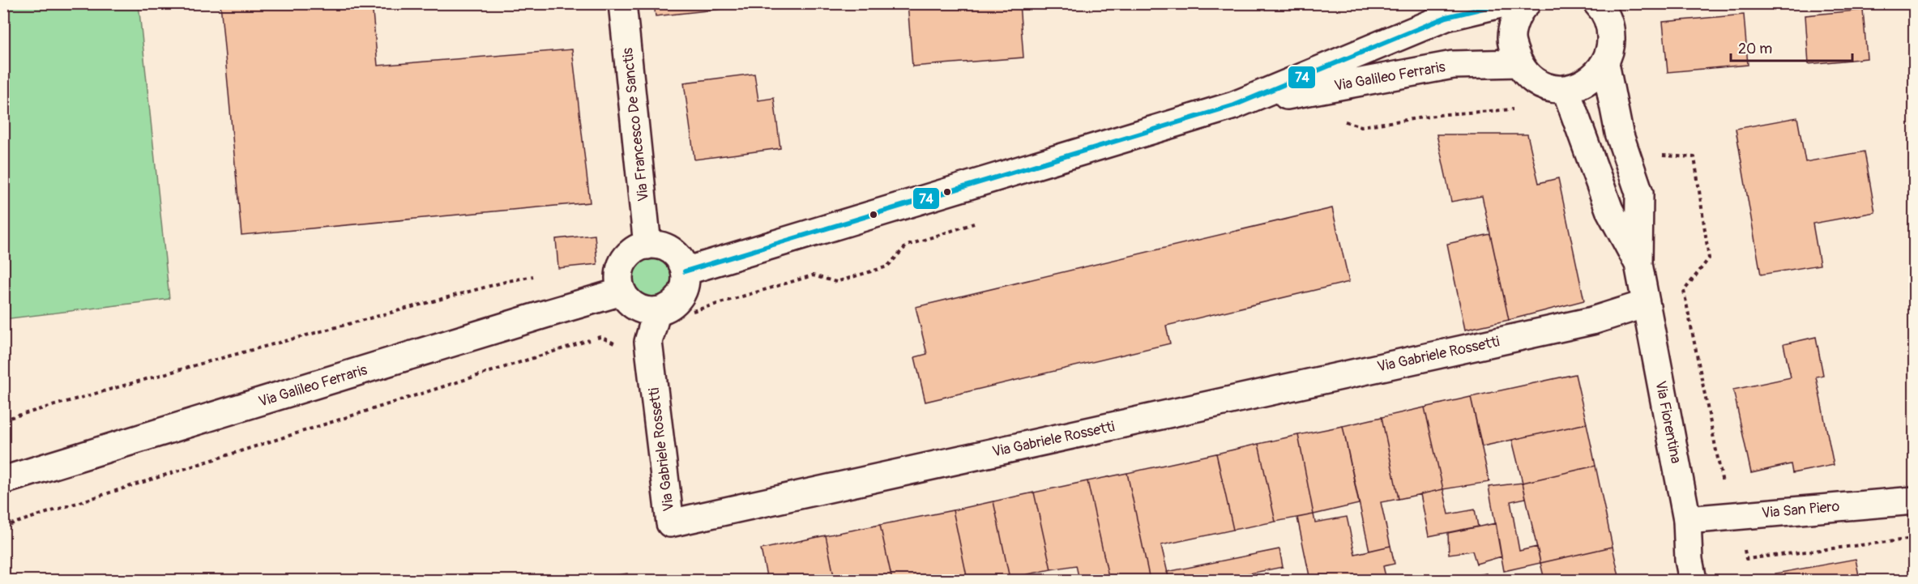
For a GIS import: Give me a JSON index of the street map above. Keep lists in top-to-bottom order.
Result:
{
  "streets": {
    "street": [
      "Via Galileo Ferraris",
      "Via Francesco De Sanctis",
      "Via Gabriele Rossetti",
      "Via Fiorentina",
      "Via San Piero"
    ]
  },
  "crossings": [
    ["Via Galileo Ferraris", "Via Francesco De Sanctis"],
    ["Via Galileo Ferraris", "Via Gabriele Rossetti"],
    ["Via Francesco De Sanctis", "Via Gabriele Rossetti"],
    ["Via Gabriele Rossetti", "Via Fiorentina"],
    ["Via Fiorentina", "Via San Piero"]
  ],
  "lines": ["transit line 74"],
  "scale_bar": "20 m"
}
